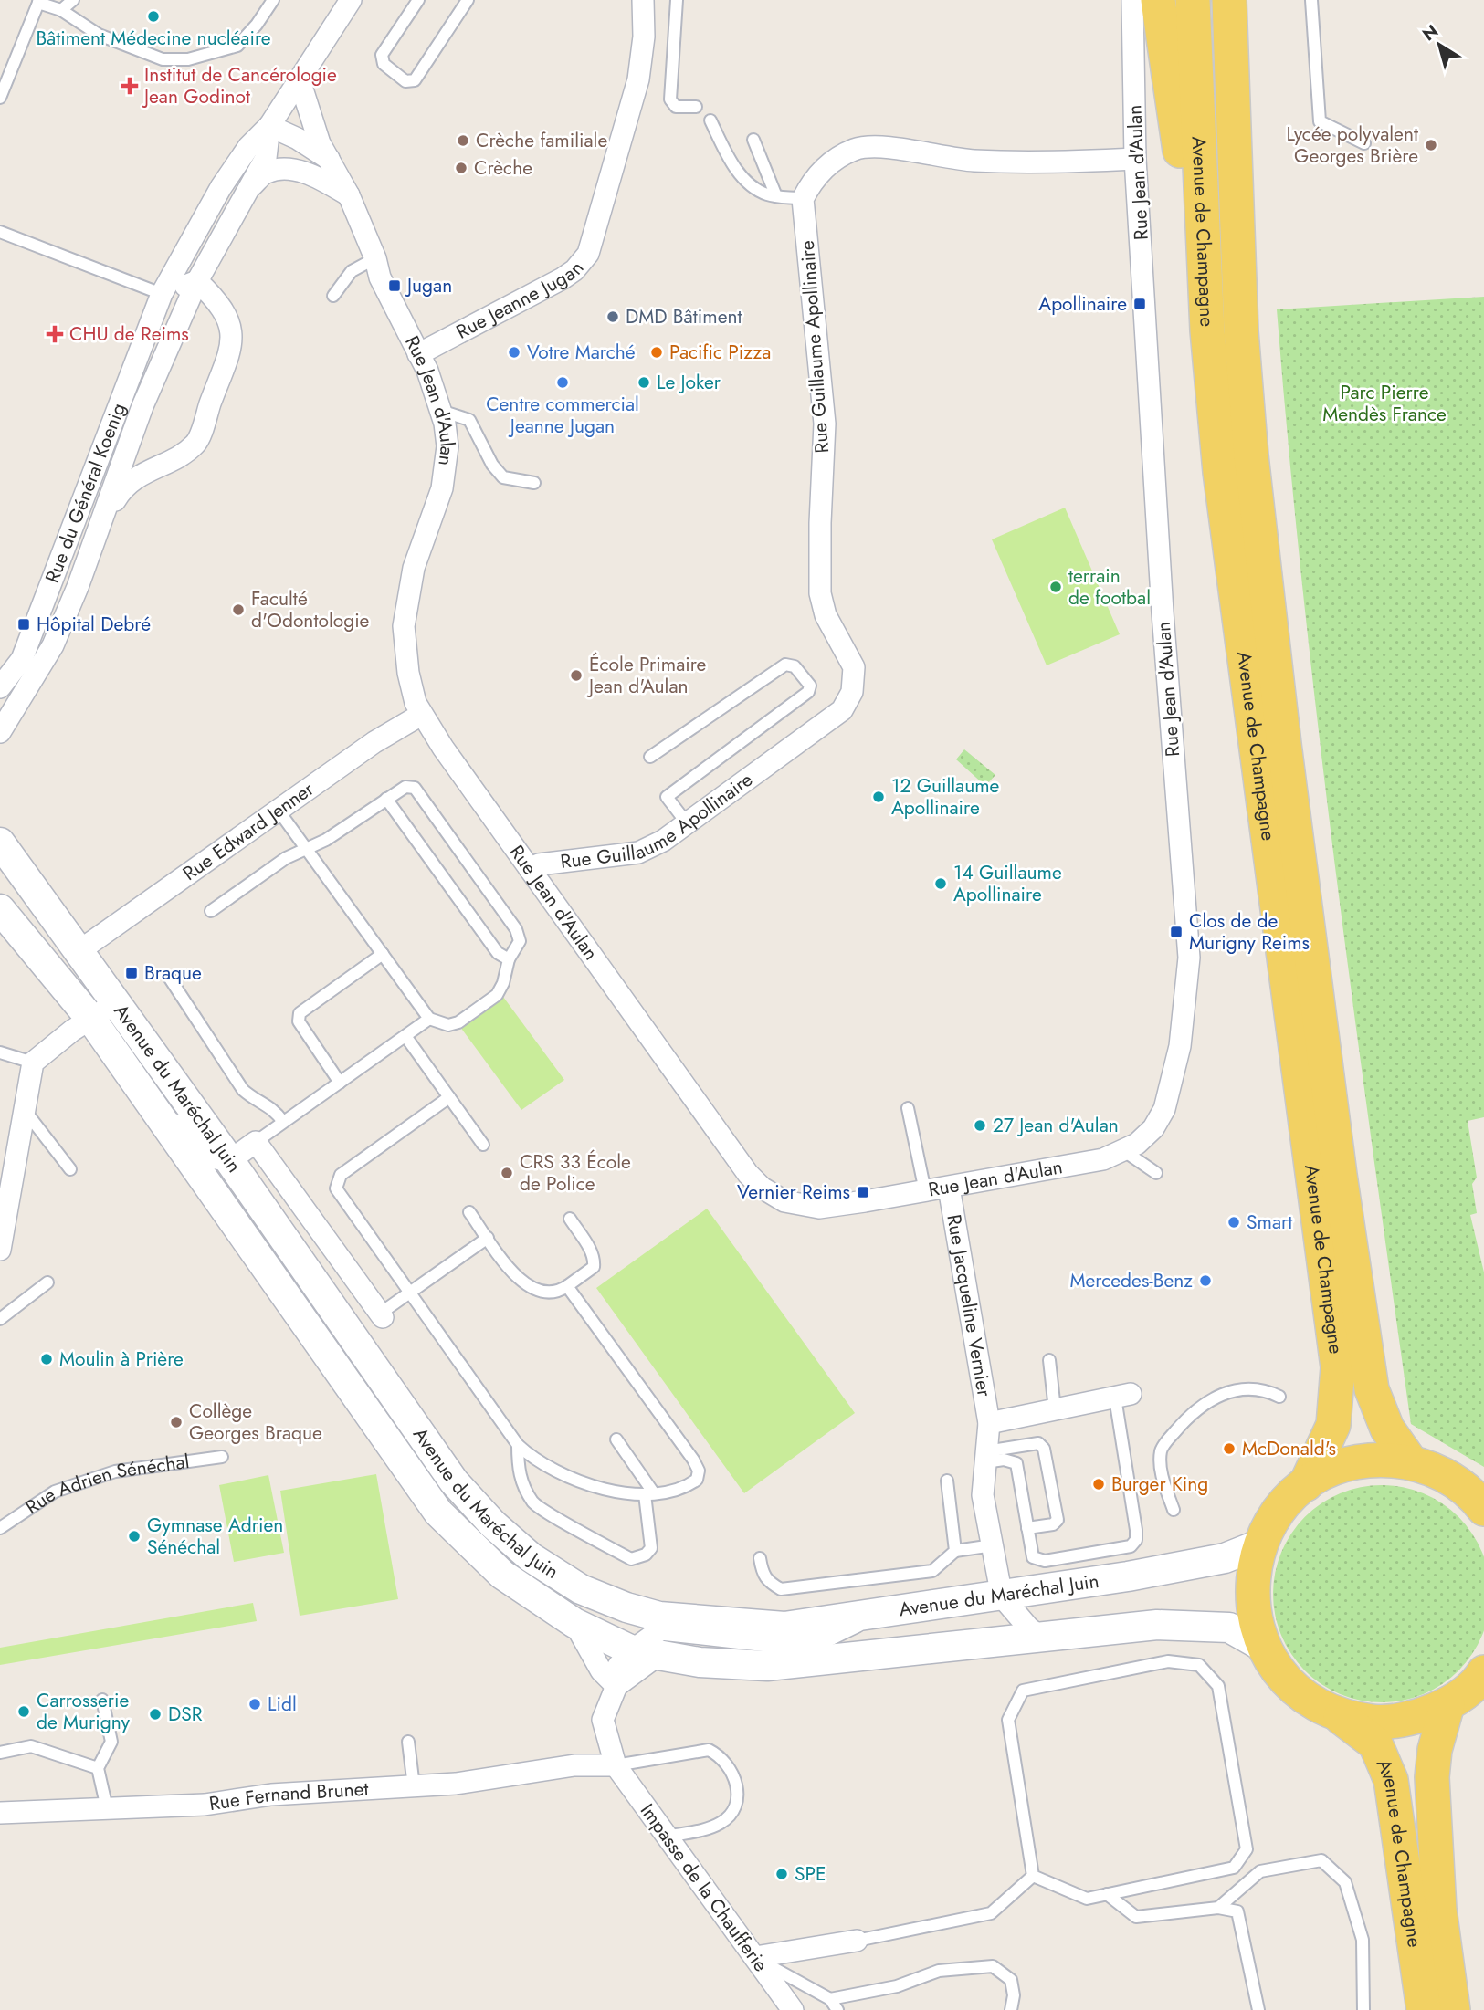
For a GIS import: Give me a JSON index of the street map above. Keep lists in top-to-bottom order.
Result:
{
  "streets": {
    "main road": ["Avenue de Champagne", "Avenue du Maréchal Juin"],
    "street": [
      "Rue Jean d'Aulan",
      "Rue Jeanne Jugan",
      "Rue Guillaume Apollinaire",
      "Rue du Général Koenig",
      "Rue Edward Jenner",
      "Rue Jacqueline Vernier",
      "Rue Fernand Brunet",
      "Impasse de la Chaufferie"
    ],
    "lane": ["Rue Adrien Sénéchal"]
  },
  "crossings": [
    ["Rue Jean d'Aulan", "Rue Jeanne Jugan"],
    ["Rue Jean d'Aulan", "Rue Guillaume Apollinaire"],
    ["Rue Jean d'Aulan", "Rue du Général Koenig"],
    ["Rue Jean d'Aulan", "Rue Edward Jenner"],
    ["Rue Jean d'Aulan", "Rue Jacqueline Vernier"],
    ["Rue Edward Jenner", "Avenue du Maréchal Juin"],
    ["Avenue du Maréchal Juin", "Rue Jacqueline Vernier"],
    ["Rue Fernand Brunet", "Impasse de la Chaufferie"]
  ],
  "parks": ["Parc Pierre Mendès France"],
  "places": {
    "other": [
      "Bâtiment Médecine nucléaire",
      "Crèche familiale",
      "Lycée polyvalent Georges Brière",
      "Crèche",
      "DMD Bâtiment",
      "Votre Marché",
      "Pacific Pizza",
      "Centre commercial Jeanne Jugan",
      "Le Joker",
      "terrain de footbal",
      "Faculté d'Odontologie",
      "École Primaire Jean d'Aulan",
      "12 Guillaume Apollinaire",
      "14 Guillaume Apollinaire",
      "27 Jean d'Aulan",
      "CRS 33 École de Police",
      "Smart",
      "Mercedes-Benz",
      "Moulin à Prière",
      "Collège Georges Braque",
      "McDonald's",
      "Burger King",
      "Gymnase Adrien Sénéchal",
      "Lidl",
      "Carrosserie de Murigny",
      "DSR",
      "SPE"
    ],
    "health": ["Institut de Cancérologie Jean Godinot", "CHU de Reims"],
    "transit": [
      "Jugan",
      "Apollinaire",
      "Hôpital Debré",
      "Clos de de Murigny Reims",
      "Braque",
      "Vernier Reims"
    ]
  },
  "north": "top left"
}
